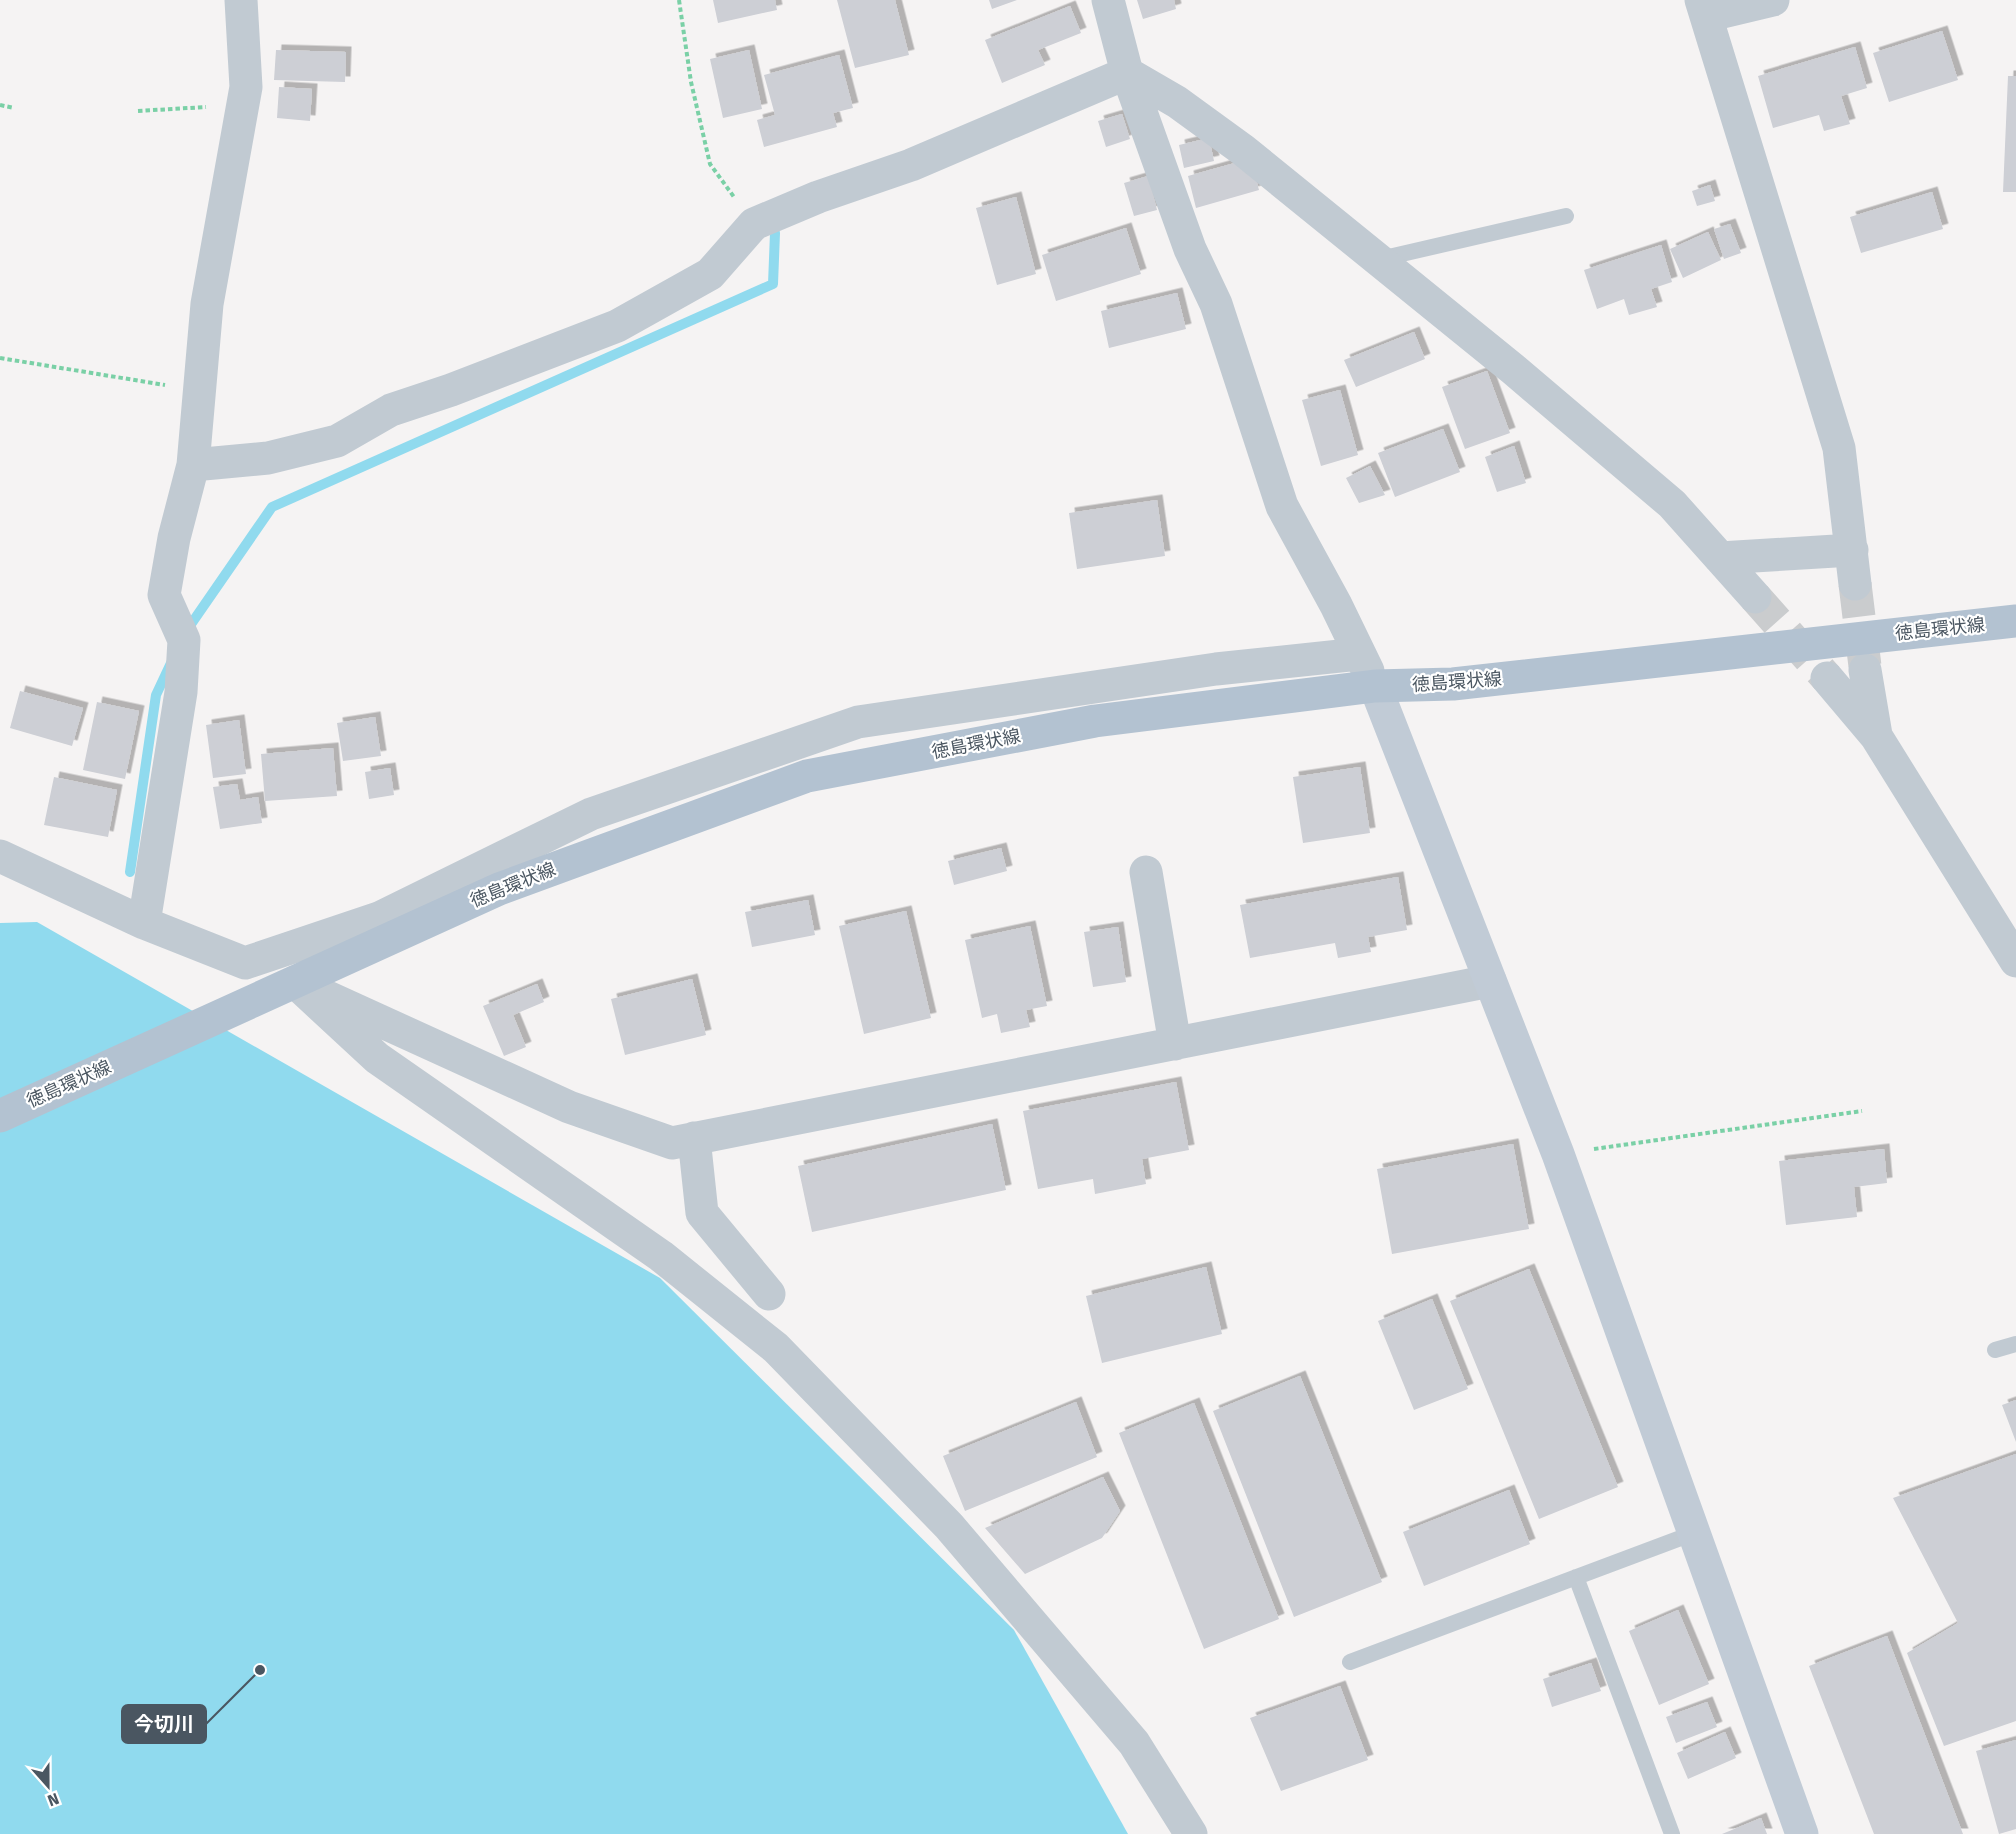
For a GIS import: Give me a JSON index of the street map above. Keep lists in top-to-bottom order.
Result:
{
  "streets": {
    "main road": ["徳島環状線"]
  },
  "places": ["今切川"],
  "north": "bottom"
}
